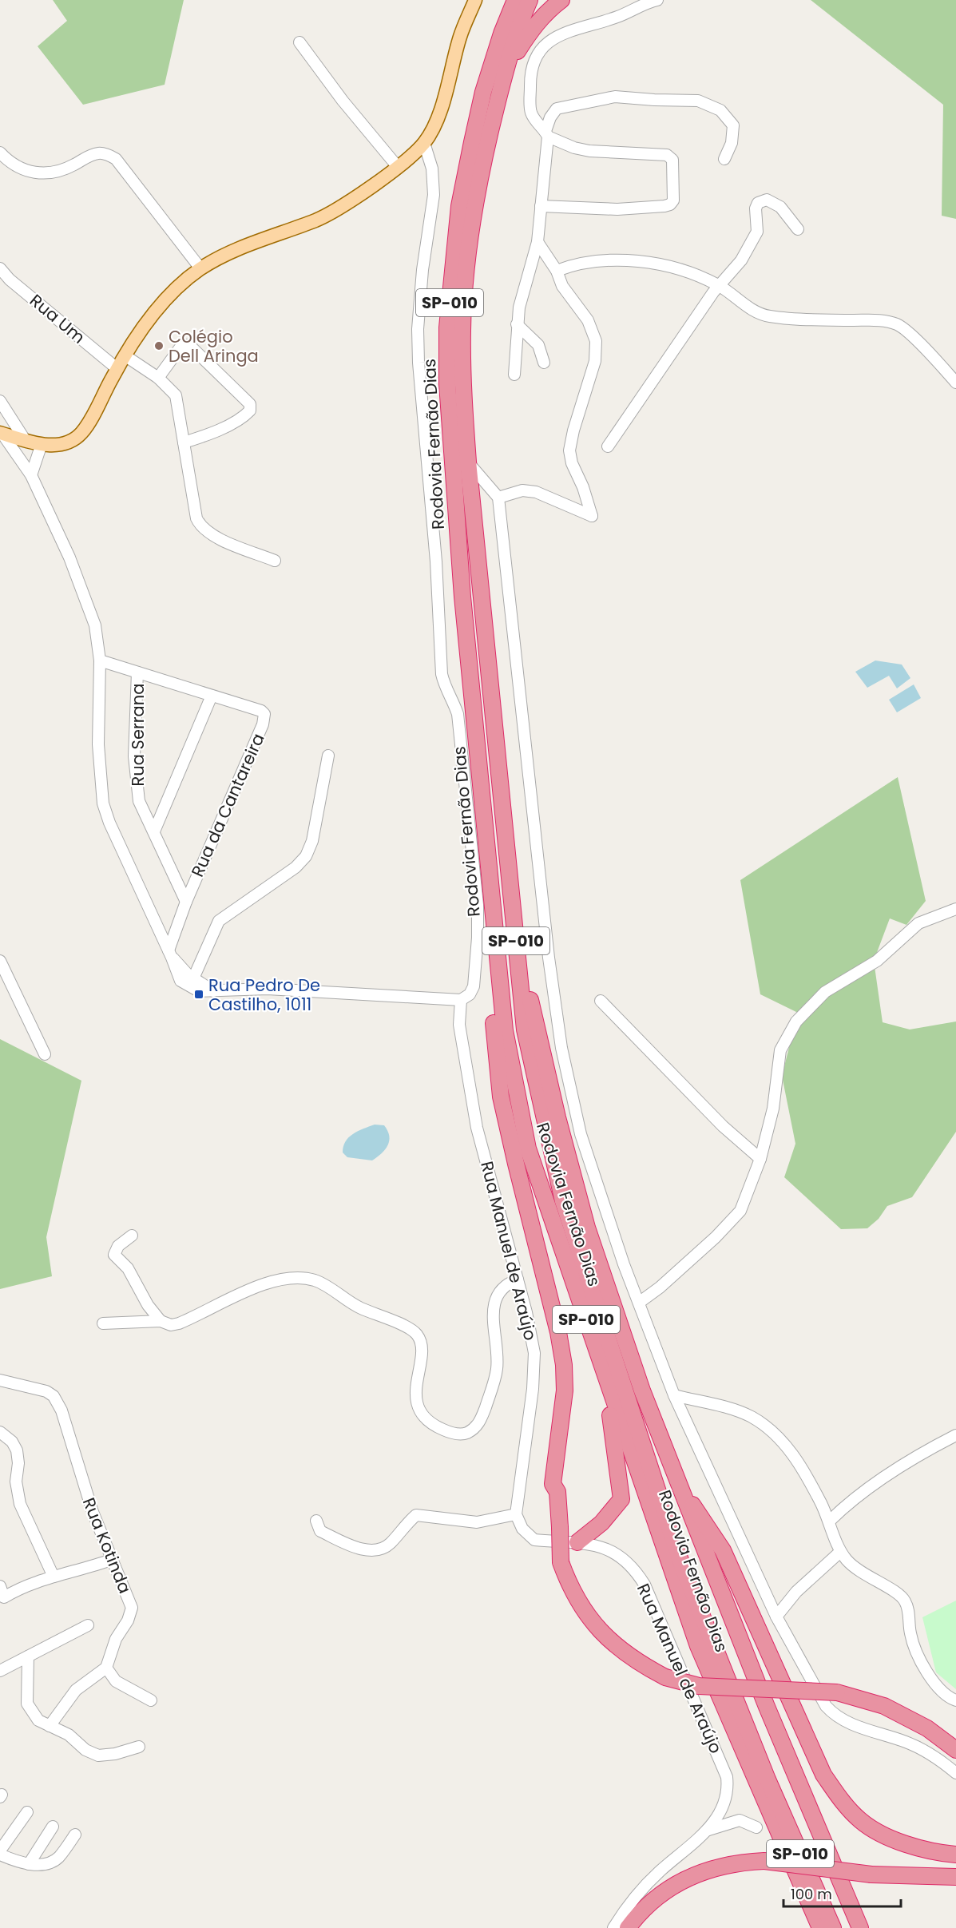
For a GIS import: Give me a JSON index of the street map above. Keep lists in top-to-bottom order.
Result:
{
  "streets": {
    "highway": ["SP-010", "Rodovia Fernão Dias"],
    "street": [
      "Rua Um",
      "Rua Serrana",
      "Rua da Cantareira",
      "Rua Manuel de Araújo",
      "Rua Kotinda"
    ]
  },
  "crossings": [
    ["Rua Serrana", "Rua da Cantareira"]
  ],
  "places": {
    "other": ["Colégio Dell Aringa"],
    "transit": ["Rua Pedro De Castilho, 1011"]
  },
  "scale_bar": "100 m"
}
